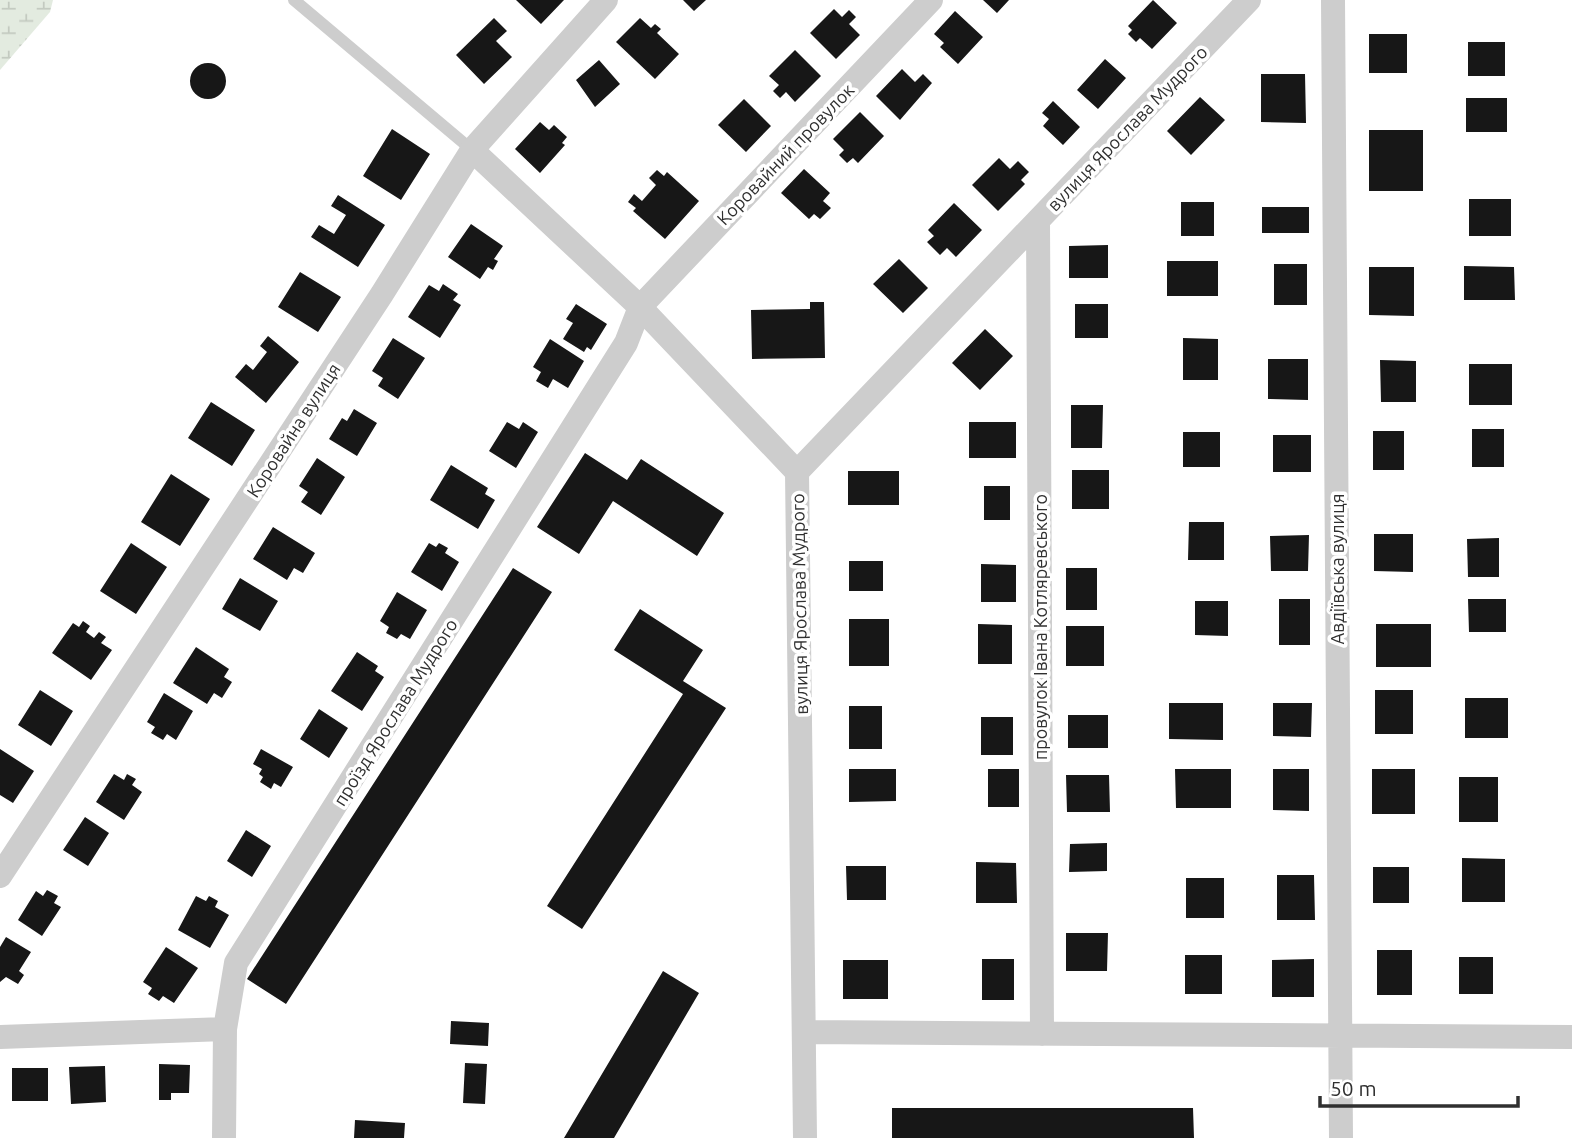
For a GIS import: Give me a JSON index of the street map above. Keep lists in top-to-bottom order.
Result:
{
  "streets": {
    "street": [
      "вулиця Ярослава Мудрого",
      "Коровайний провулок",
      "Коровайна вулиця",
      "Авдіївська вулиця",
      "провулок Івана Котляревського",
      "проїзд Ярослава Мудрого"
    ]
  },
  "crossings": [
    ["вулиця Ярослава Мудрого", "провулок Івана Котляревського"],
    ["Коровайний провулок", "проїзд Ярослава Мудрого"]
  ],
  "scale_bar": "50 m"
}
